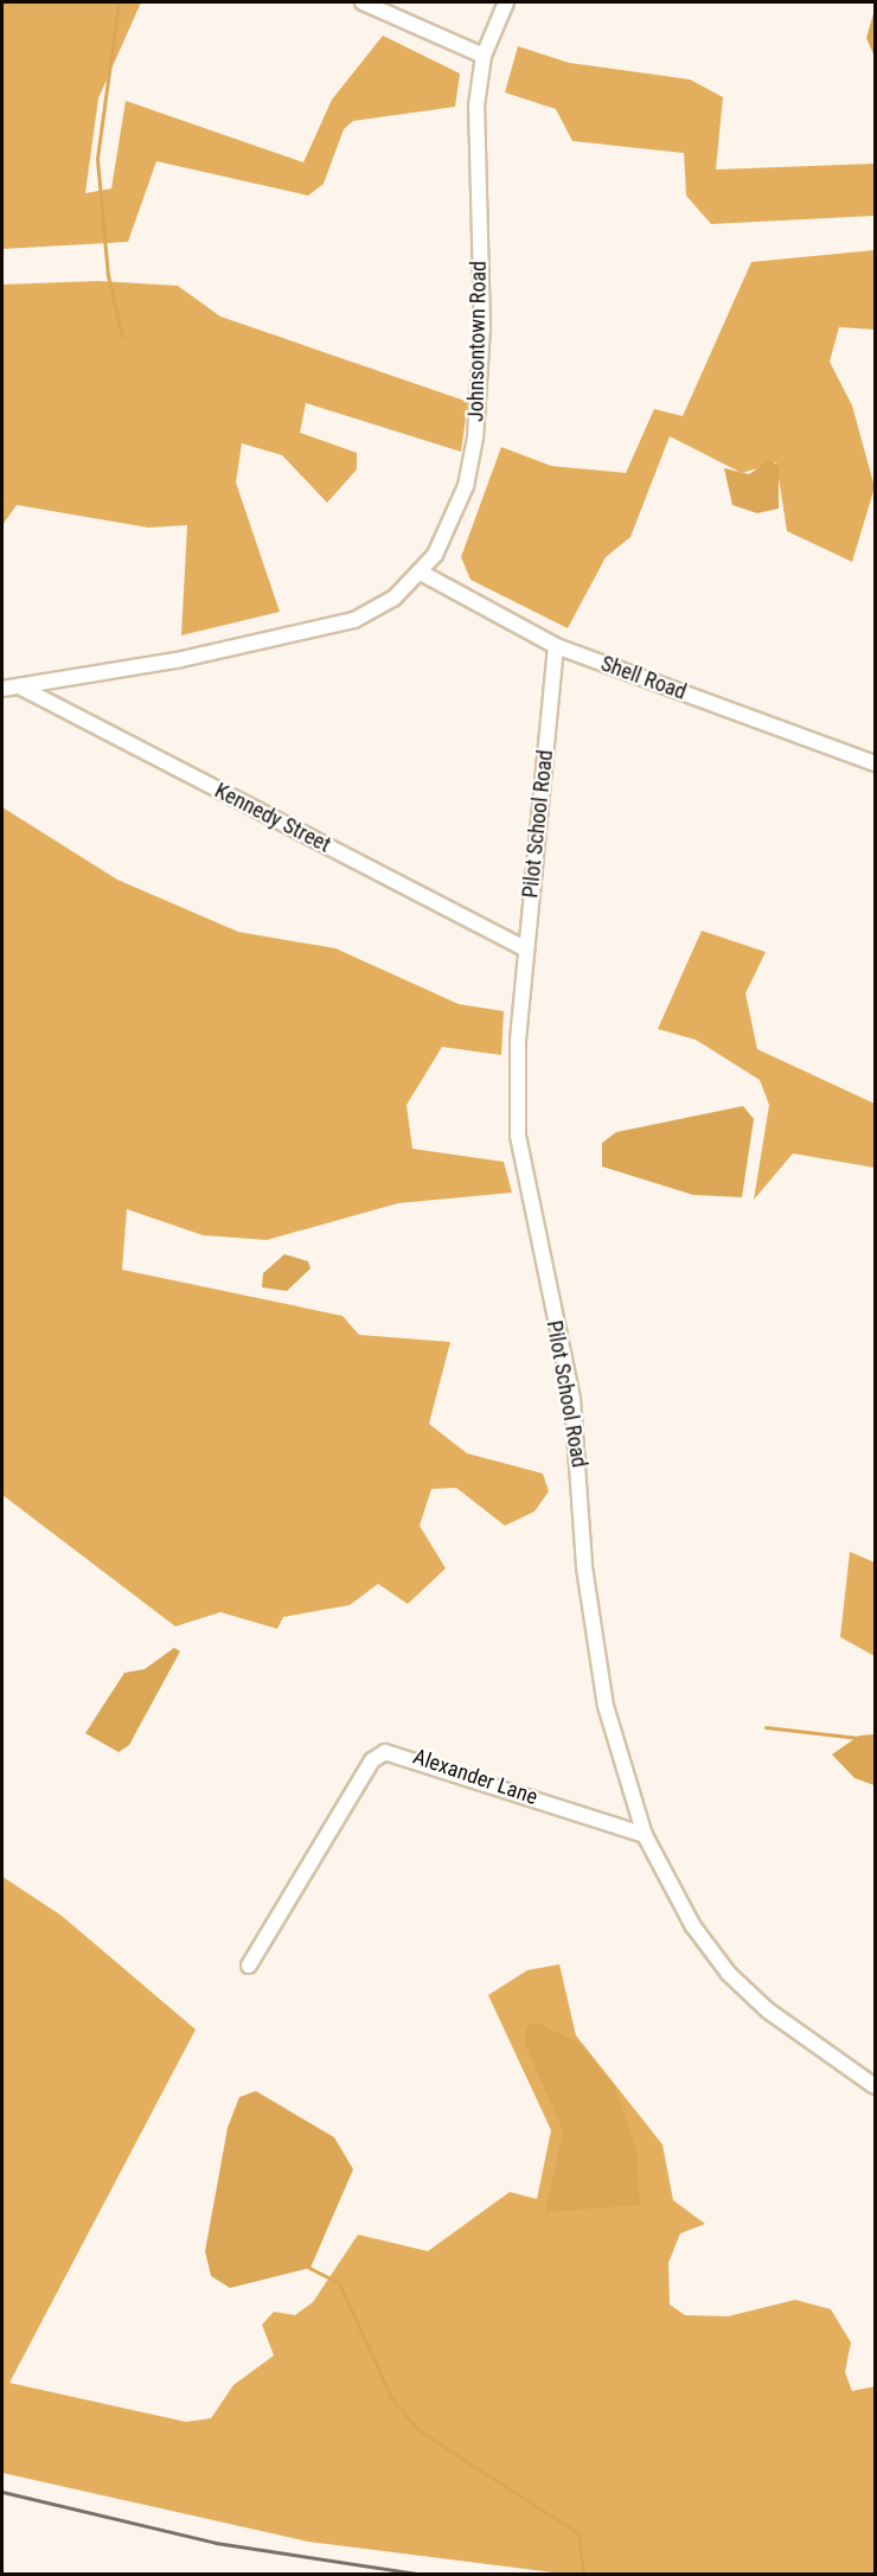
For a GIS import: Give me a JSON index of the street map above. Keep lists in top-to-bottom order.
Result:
{
  "streets": {
    "street": [
      "Johnsontown Road",
      "Shell Road",
      "Kennedy Street",
      "Pilot School Road",
      "Alexander Lane"
    ]
  },
  "crossings": [
    ["Johnsontown Road", "Shell Road"],
    ["Johnsontown Road", "Kennedy Street"],
    ["Shell Road", "Pilot School Road"],
    ["Kennedy Street", "Pilot School Road"],
    ["Pilot School Road", "Alexander Lane"]
  ]
}
